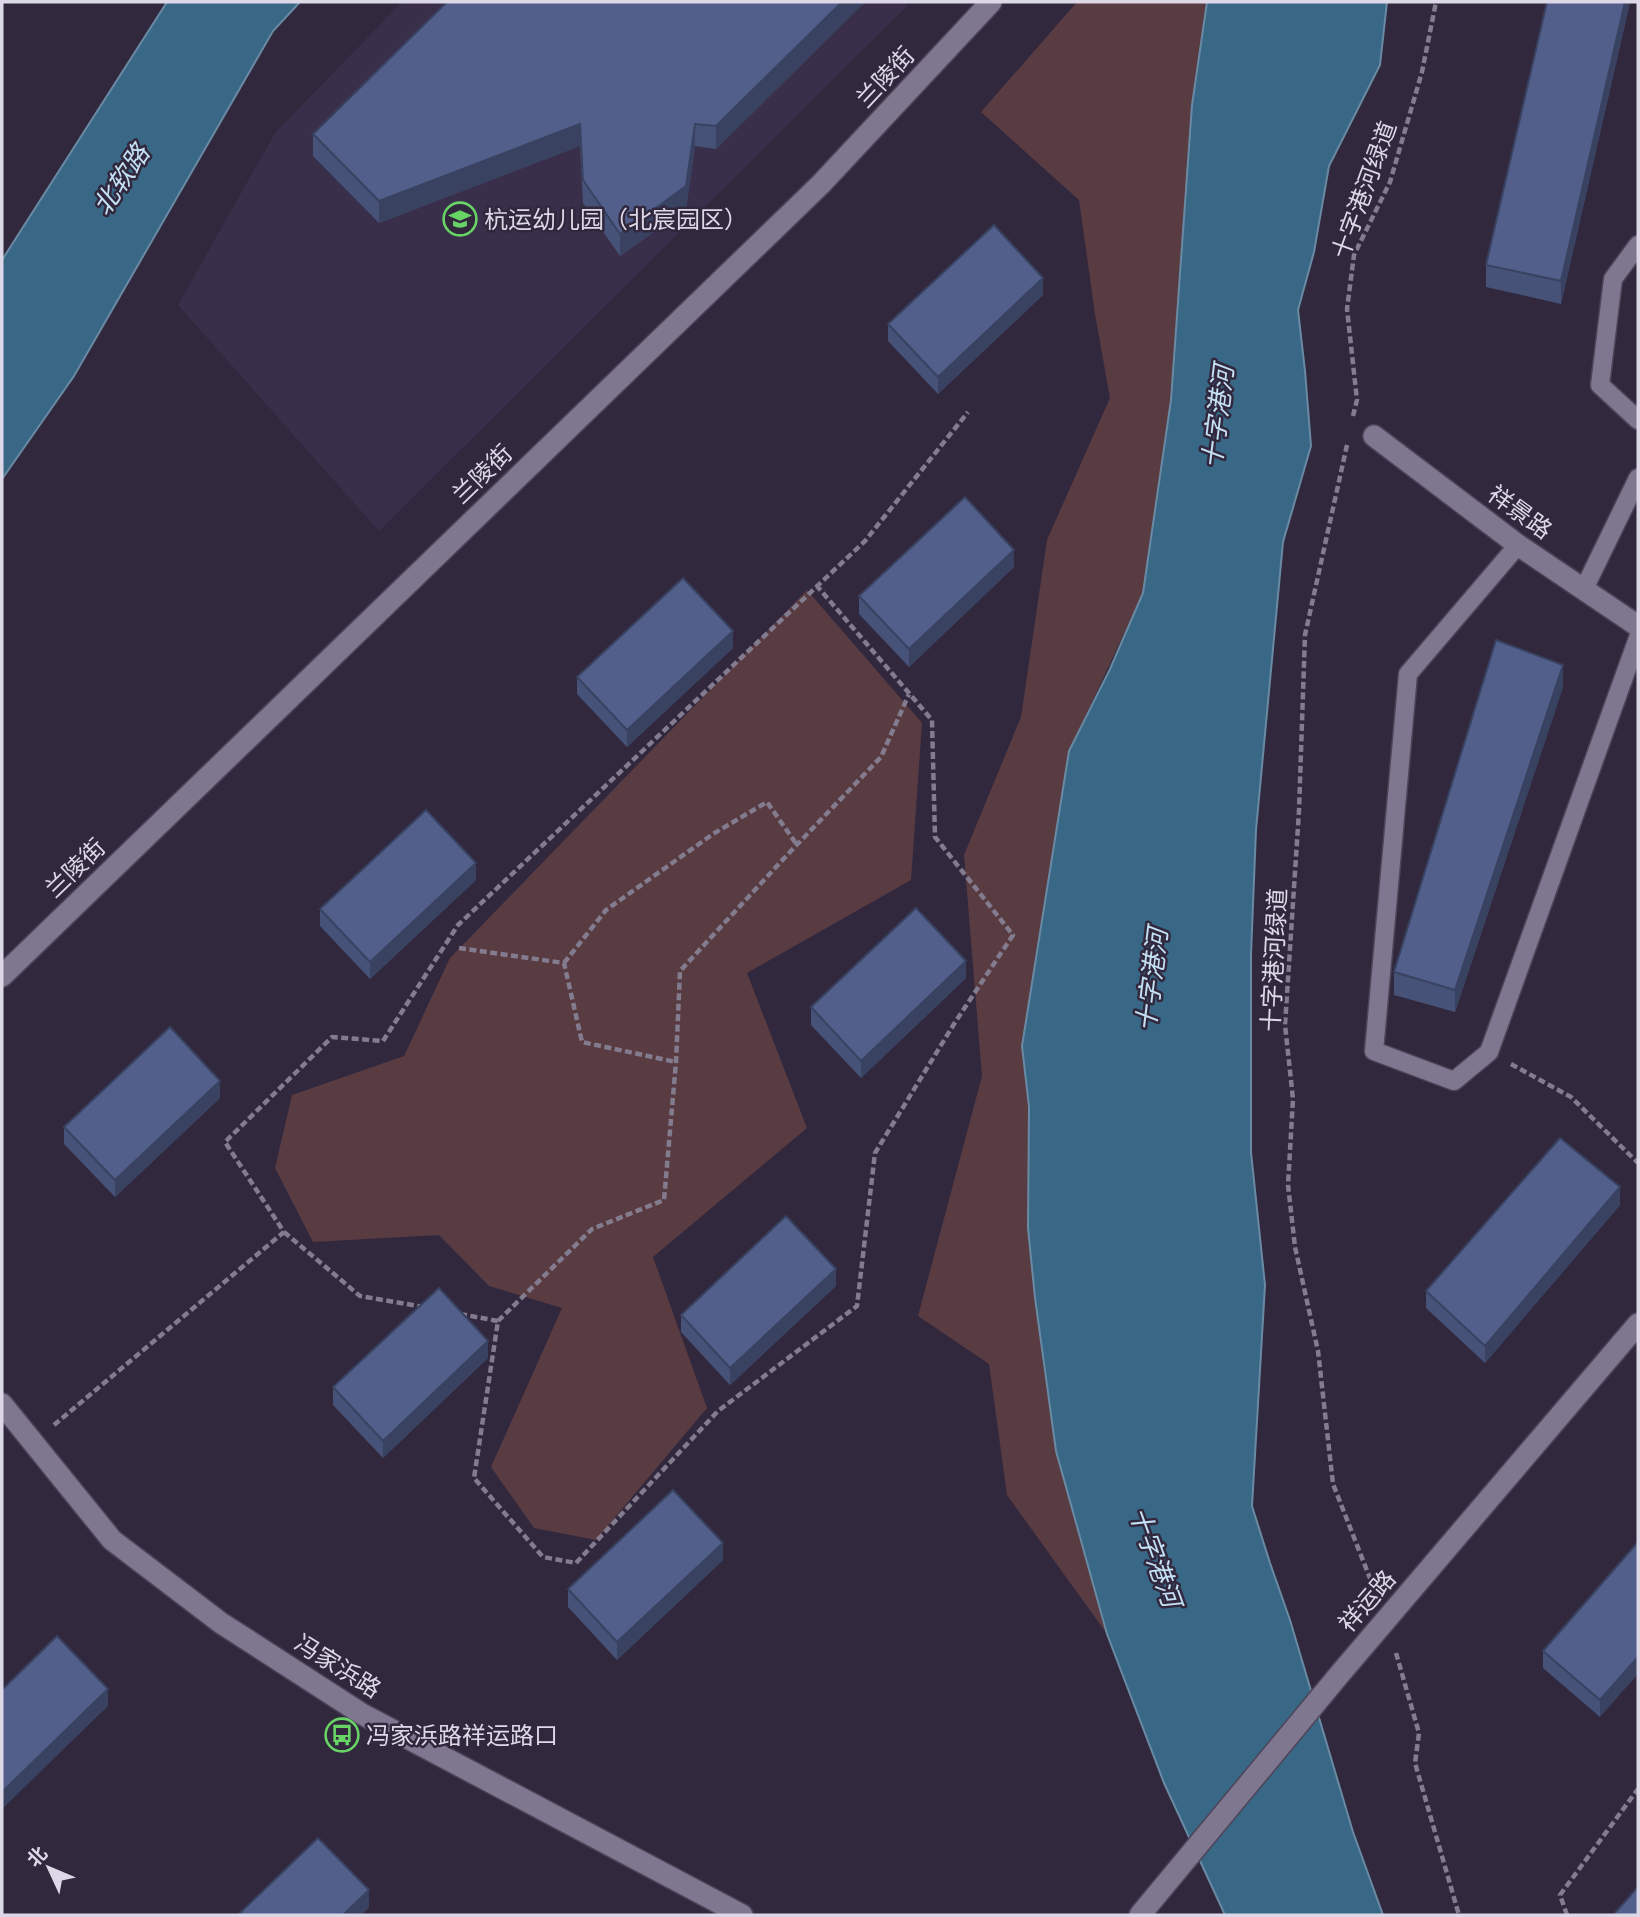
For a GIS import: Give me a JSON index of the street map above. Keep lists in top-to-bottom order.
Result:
{
  "streets": {
    "street": [
      "兰陵街",
      "祥景路",
      "祥运路",
      "冯家浜路"
    ],
    "path": ["十字港河绿道"]
  },
  "crossings": [
    ["十字港河绿道", "祥运路"]
  ],
  "water": ["北软路", "十字港河"],
  "places": {
    "school or university": ["杭运幼儿园（北宸园区）"],
    "bus stop": ["冯家浜路祥运路口"]
  },
  "north": "top left"
}
